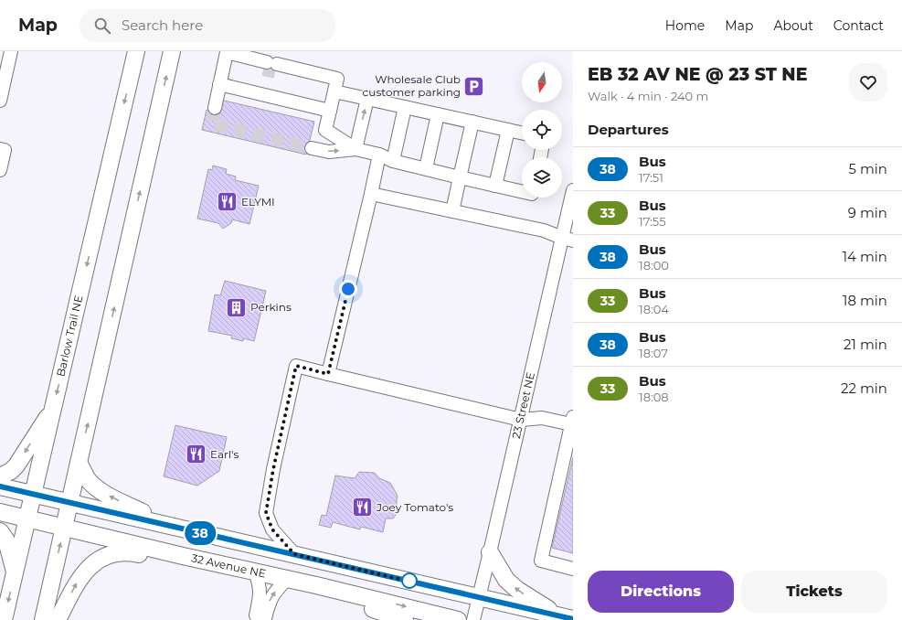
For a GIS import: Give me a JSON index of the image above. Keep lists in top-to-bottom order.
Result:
{
  "streets": {
    "main road": ["Barlow Trail NE", "32 Avenue NE"],
    "street": ["23 Street NE"]
  },
  "crossings": [
    ["Barlow Trail NE", "32 Avenue NE"]
  ],
  "places": {
    "parking": ["Wholesale Club customer parking"],
    "restaurant": ["ELYMI", "Earl's", "Joey Tomato's"],
    "building": ["Perkins"]
  },
  "lines": ["bus line 38"],
  "north": "bottom",
  "page": {
    "header": "Map",
    "search": "Search here",
    "nav": [
      "Home",
      "Map",
      "About",
      "Contact"
    ],
    "on_map": "38",
    "heading": [
      ["EB 32 AV NE @ 23 ST NE", "Walk · 4 min · 240 m"],
      "Departures"
    ],
    "list": [
      {
        "mark": "38",
        "name": "Bus",
        "note": "17:51",
        "value": "5 min"
      },
      {
        "mark": "33",
        "name": "Bus",
        "note": "17:55",
        "value": "9 min"
      },
      {
        "mark": "38",
        "name": "Bus",
        "note": "18:00",
        "value": "14 min"
      },
      {
        "mark": "33",
        "name": "Bus",
        "note": "18:04",
        "value": "18 min"
      },
      {
        "mark": "38",
        "name": "Bus",
        "note": "18:07",
        "value": "21 min"
      },
      {
        "mark": "33",
        "name": "Bus",
        "note": "18:08",
        "value": "22 min"
      }
    ],
    "buttons": ["Directions", "Tickets"]
  }
}
